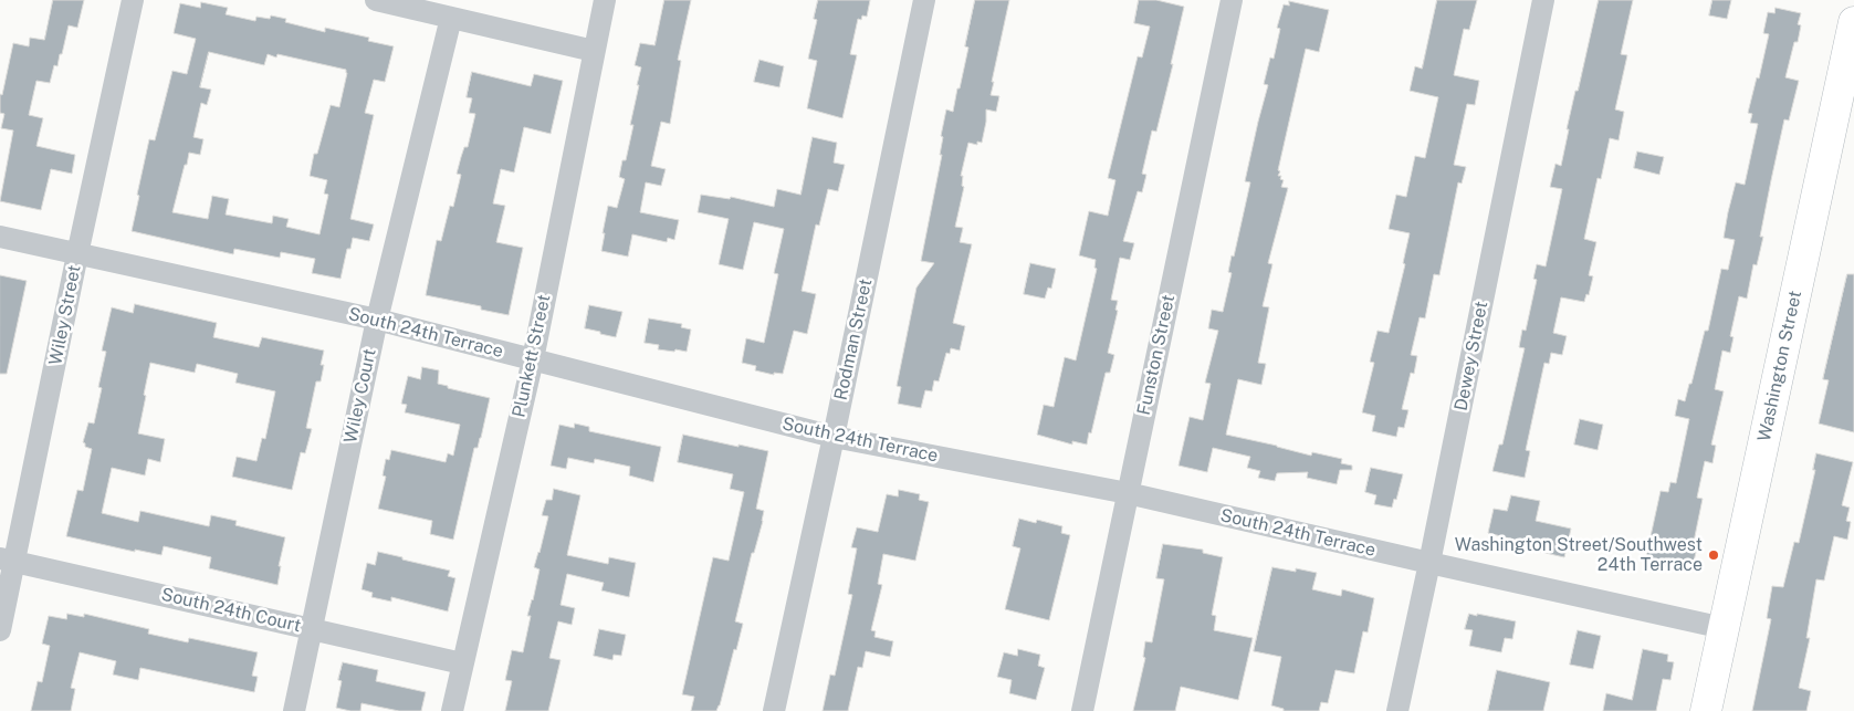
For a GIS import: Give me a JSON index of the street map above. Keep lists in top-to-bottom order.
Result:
{
  "streets": {
    "street": [
      "Wiley Street",
      "South 24th Terrace",
      "Rodman Street",
      "Funston Street",
      "Plunkett Street",
      "Dewey Street",
      "Washington Street",
      "Wiley Court",
      "South 24th Court"
    ]
  },
  "crossings": [
    ["Wiley Street", "South 24th Terrace"],
    ["Wiley Street", "South 24th Court"],
    ["South 24th Terrace", "Rodman Street"],
    ["South 24th Terrace", "Funston Street"],
    ["South 24th Terrace", "Plunkett Street"],
    ["South 24th Terrace", "Dewey Street"],
    ["South 24th Terrace", "Washington Street"],
    ["South 24th Terrace", "Wiley Court"],
    ["Plunkett Street", "South 24th Court"],
    ["Wiley Court", "South 24th Court"]
  ],
  "places": ["Washington Street/Southwest 24th Terrace"]
}
